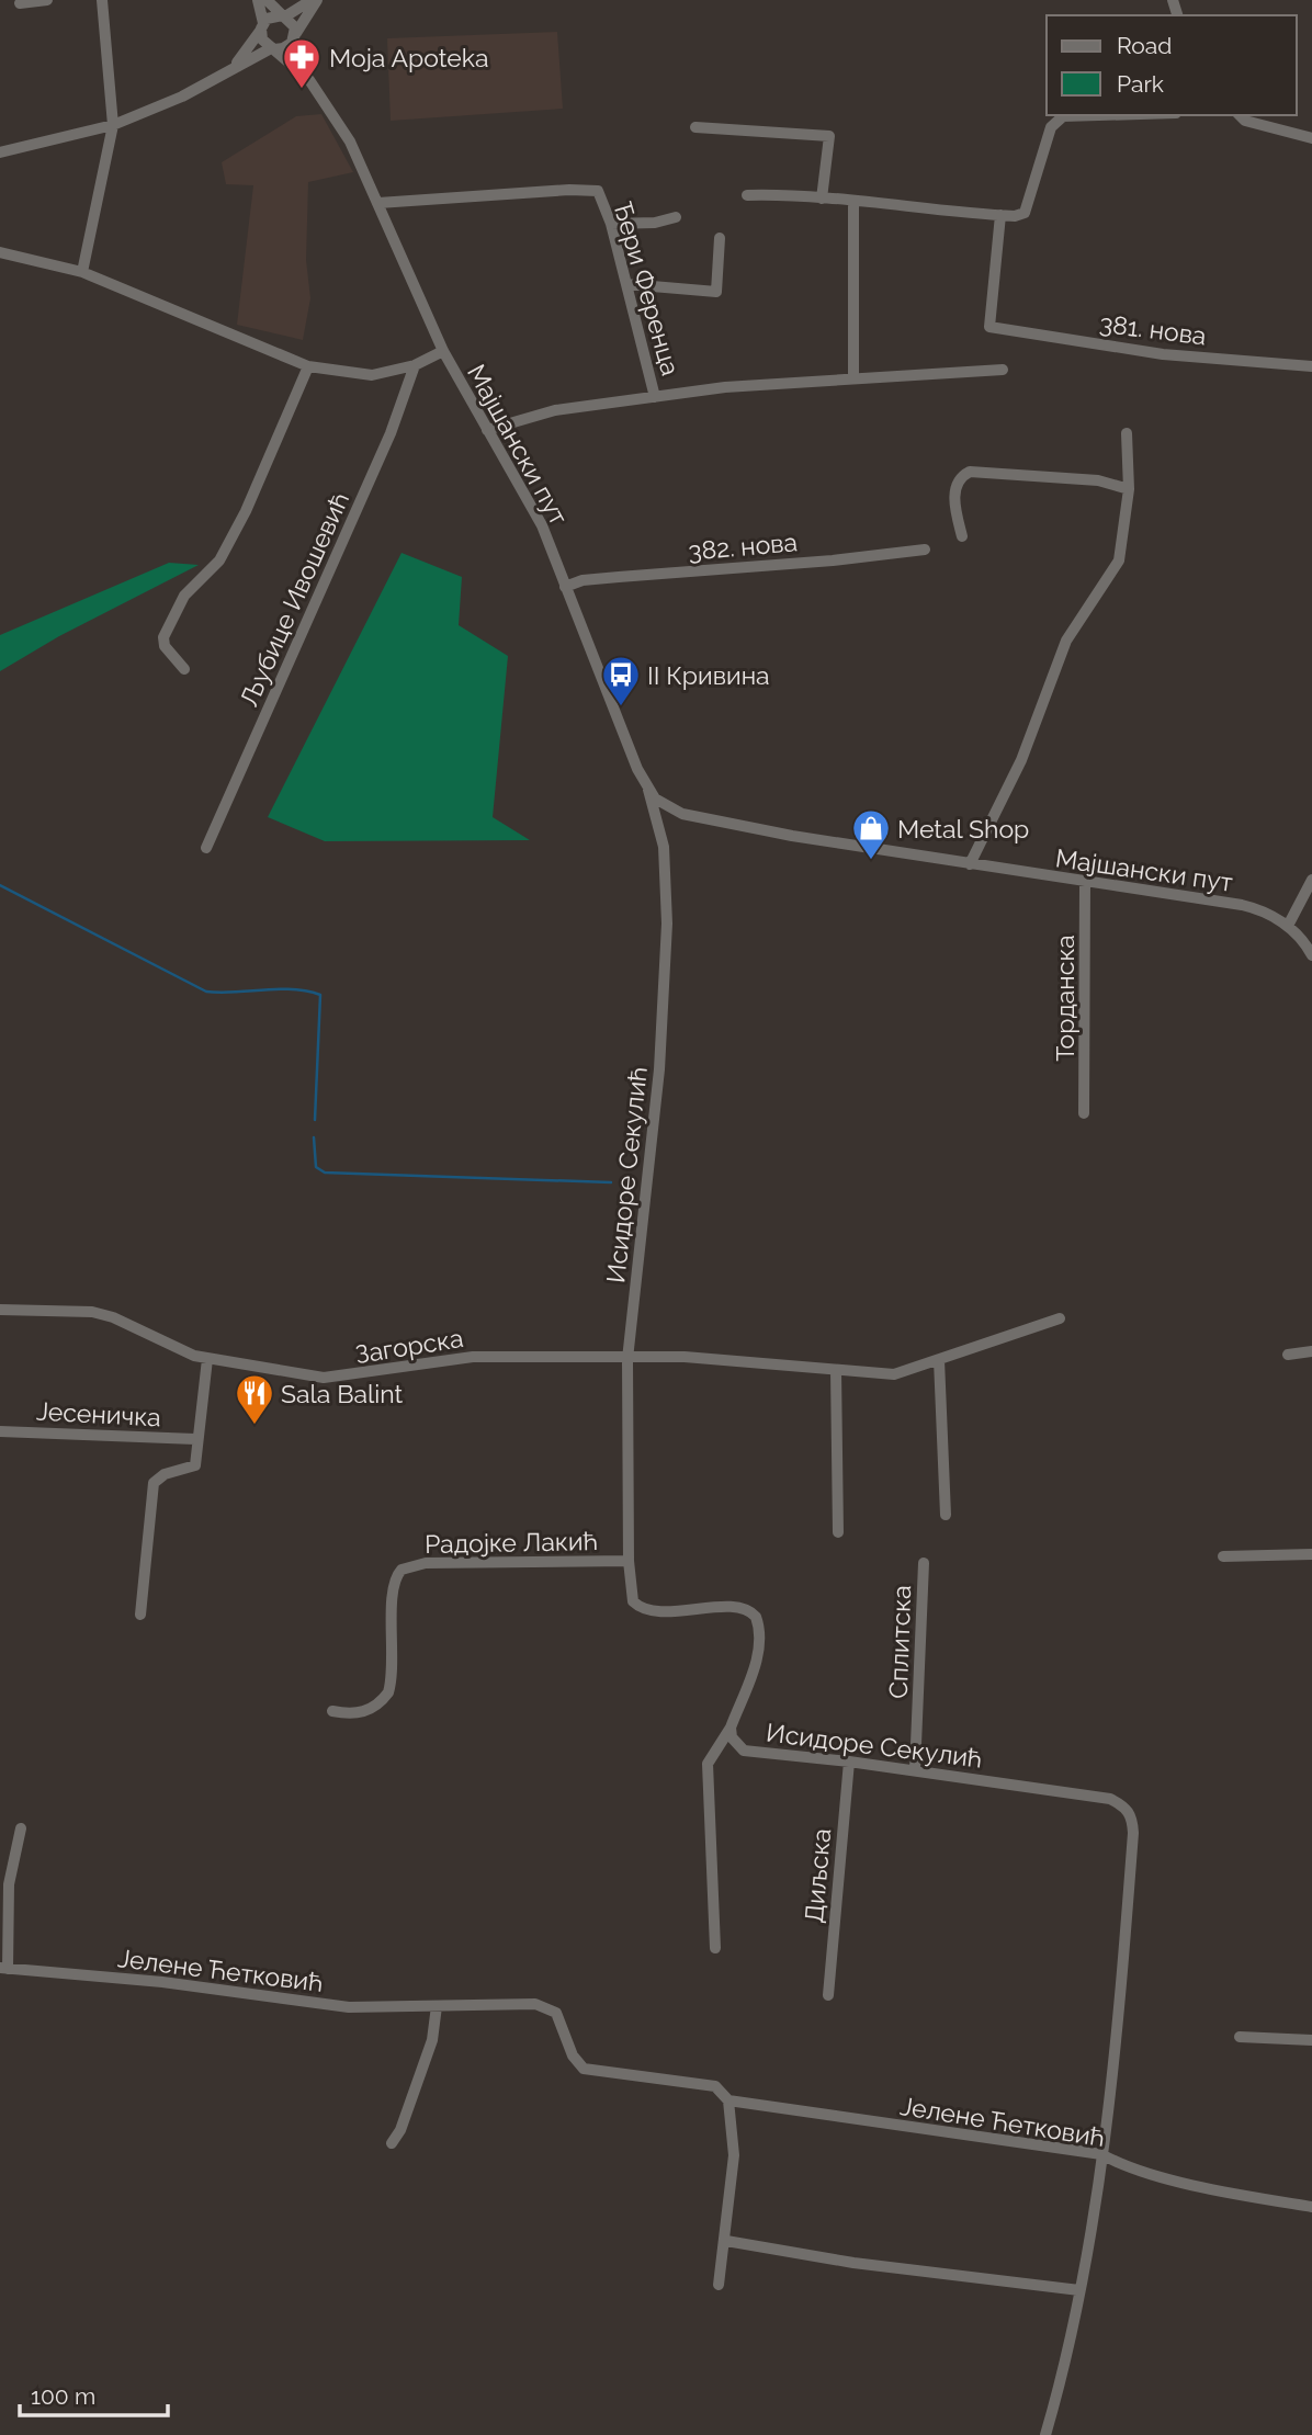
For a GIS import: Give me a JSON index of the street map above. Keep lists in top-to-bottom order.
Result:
{
  "streets": {
    "street": [
      "Ђери Ференца",
      "381. нова",
      "Мајшански пут",
      "382. нова",
      "Љубице Ивошевић",
      "Торданска",
      "Исидоре Секулић",
      "Загорска",
      "Јесеничка",
      "Радојке Лакић",
      "Сплитска",
      "Диљска",
      "Јелене Ћетковић"
    ]
  },
  "crossings": [
    ["Ђери Ференца", "Мајшански пут"],
    ["Мајшански пут", "382. нова"],
    ["Мајшански пут", "Торданска"],
    ["Мајшански пут", "Исидоре Секулић"],
    ["Исидоре Секулић", "Загорска"],
    ["Исидоре Секулић", "Радојке Лакић"],
    ["Исидоре Секулић", "Сплитска"],
    ["Исидоре Секулић", "Диљска"],
    ["Исидоре Секулић", "Јелене Ћетковић"],
    ["Загорска", "Јесеничка"]
  ],
  "places": {
    "pharmacy": ["Moja Apoteka"],
    "bus stop": ["II Кривина"],
    "shop": ["Metal Shop"],
    "restaurant": ["Sala Balint"]
  },
  "legend": ["Road", "Park"],
  "scale_bar": "100 m"
}
